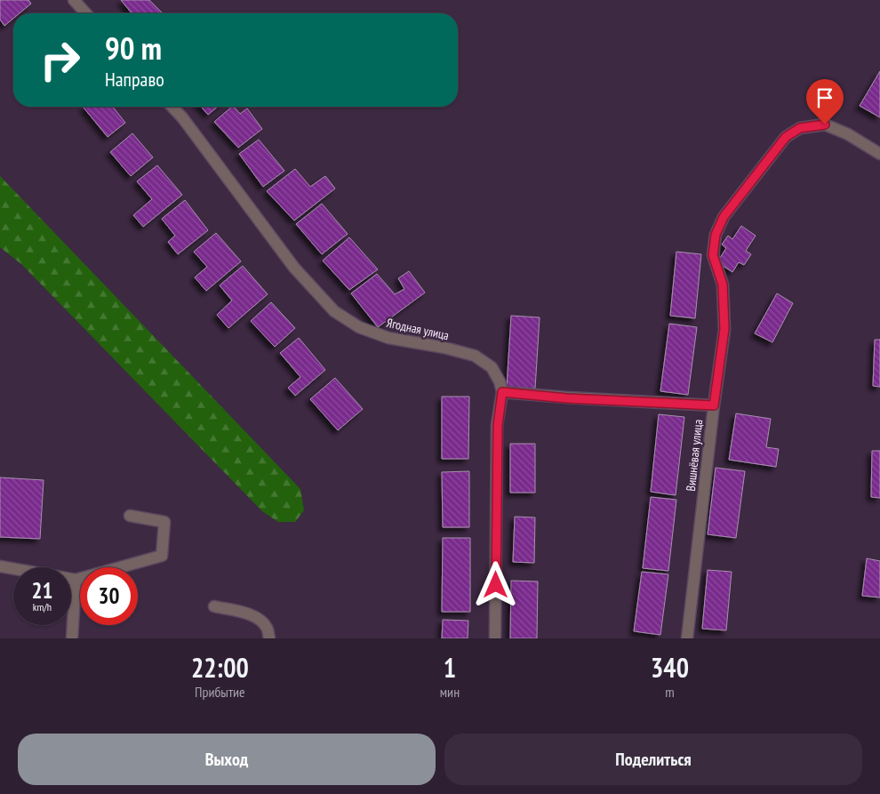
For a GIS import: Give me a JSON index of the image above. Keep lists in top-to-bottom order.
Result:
{
  "streets": {
    "street": ["Ягодная улица", "Вишнёвая улица"]
  },
  "page": {
    "turn": ["90 m", "Направо"],
    "speed": "21 km/h",
    "limit": "30",
    "eta": [
      "22:00",
      "Прибытие",
      "1",
      "мин",
      "340",
      "m"
    ],
    "buttons": ["Выход", "Поделиться"]
  }
}
